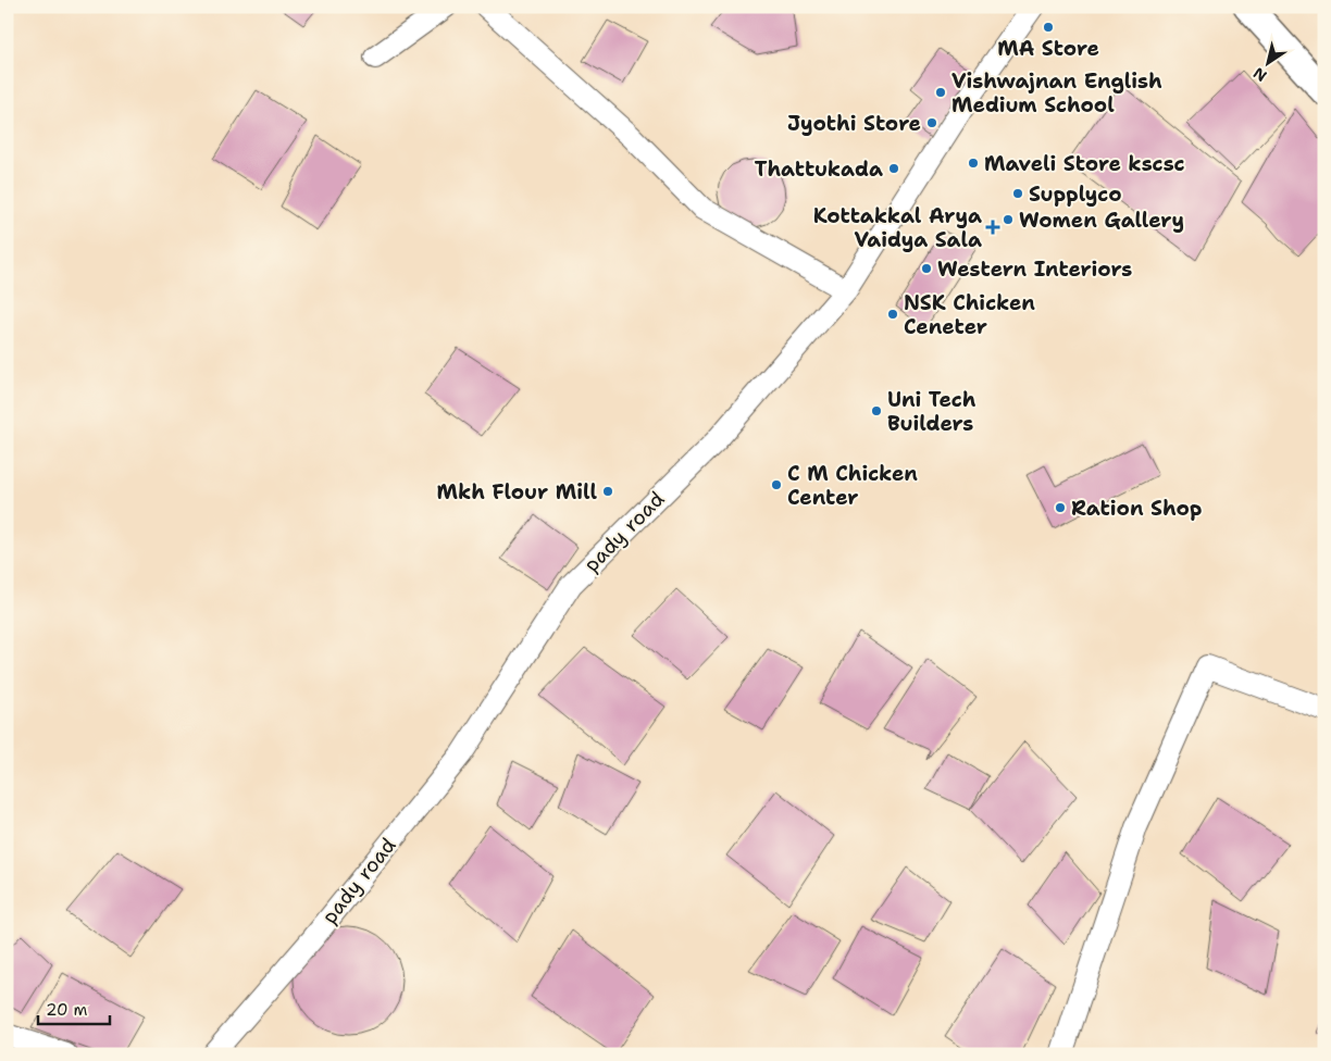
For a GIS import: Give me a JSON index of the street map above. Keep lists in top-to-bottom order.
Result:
{
  "streets": {
    "street": ["pady road"]
  },
  "places": {
    "other": [
      "MA Store",
      "Vishwajnan English Medium School",
      "Jyothi Store",
      "Maveli Store kscsc",
      "Thattukada",
      "Supplyco",
      "Women Gallery",
      "Western Interiors",
      "NSK Chicken Ceneter",
      "Uni Tech Builders",
      "C M Chicken Center",
      "Mkh Flour Mill",
      "Ration Shop"
    ],
    "health": ["Kottakkal Arya Vaidya Sala"]
  },
  "scale_bar": "20 m",
  "north": "bottom left"
}
